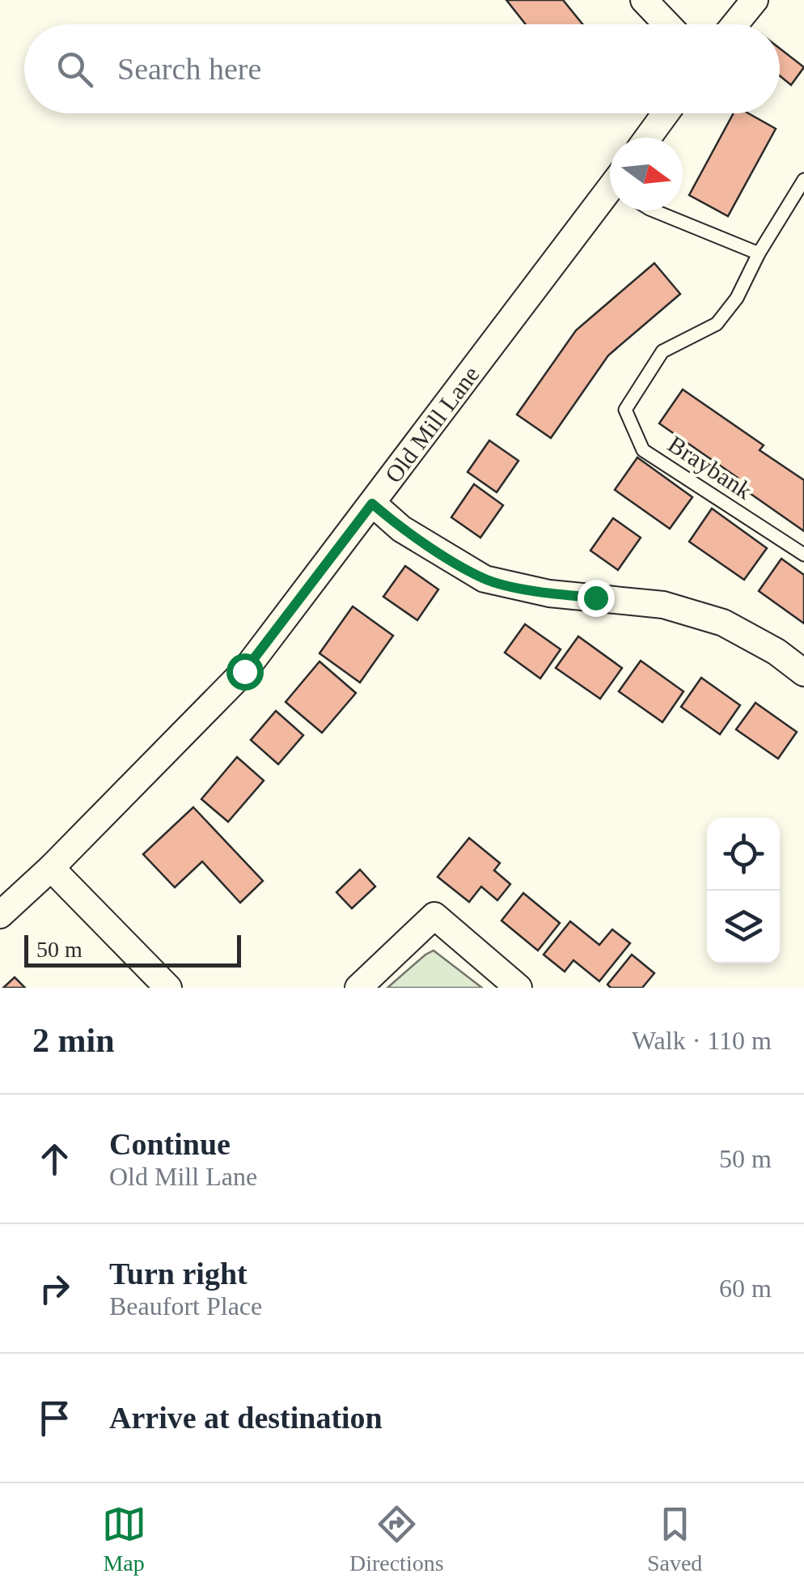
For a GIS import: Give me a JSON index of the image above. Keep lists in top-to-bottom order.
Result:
{
  "streets": {
    "street": ["Old Mill Lane"],
    "lane": ["Braybank"]
  },
  "scale_bar": "50 m",
  "north": "right",
  "page": {
    "search": "Search here",
    "scale": "50 m",
    "heading": ["2 min", "Walk · 110 m"],
    "list": [
      ["Continue", "Old Mill Lane", "50 m"],
      ["Turn right", "Beaufort Place", "60 m"],
      "Arrive at destination"
    ],
    "nav": ["Map", "Directions", "Saved"]
  }
}
